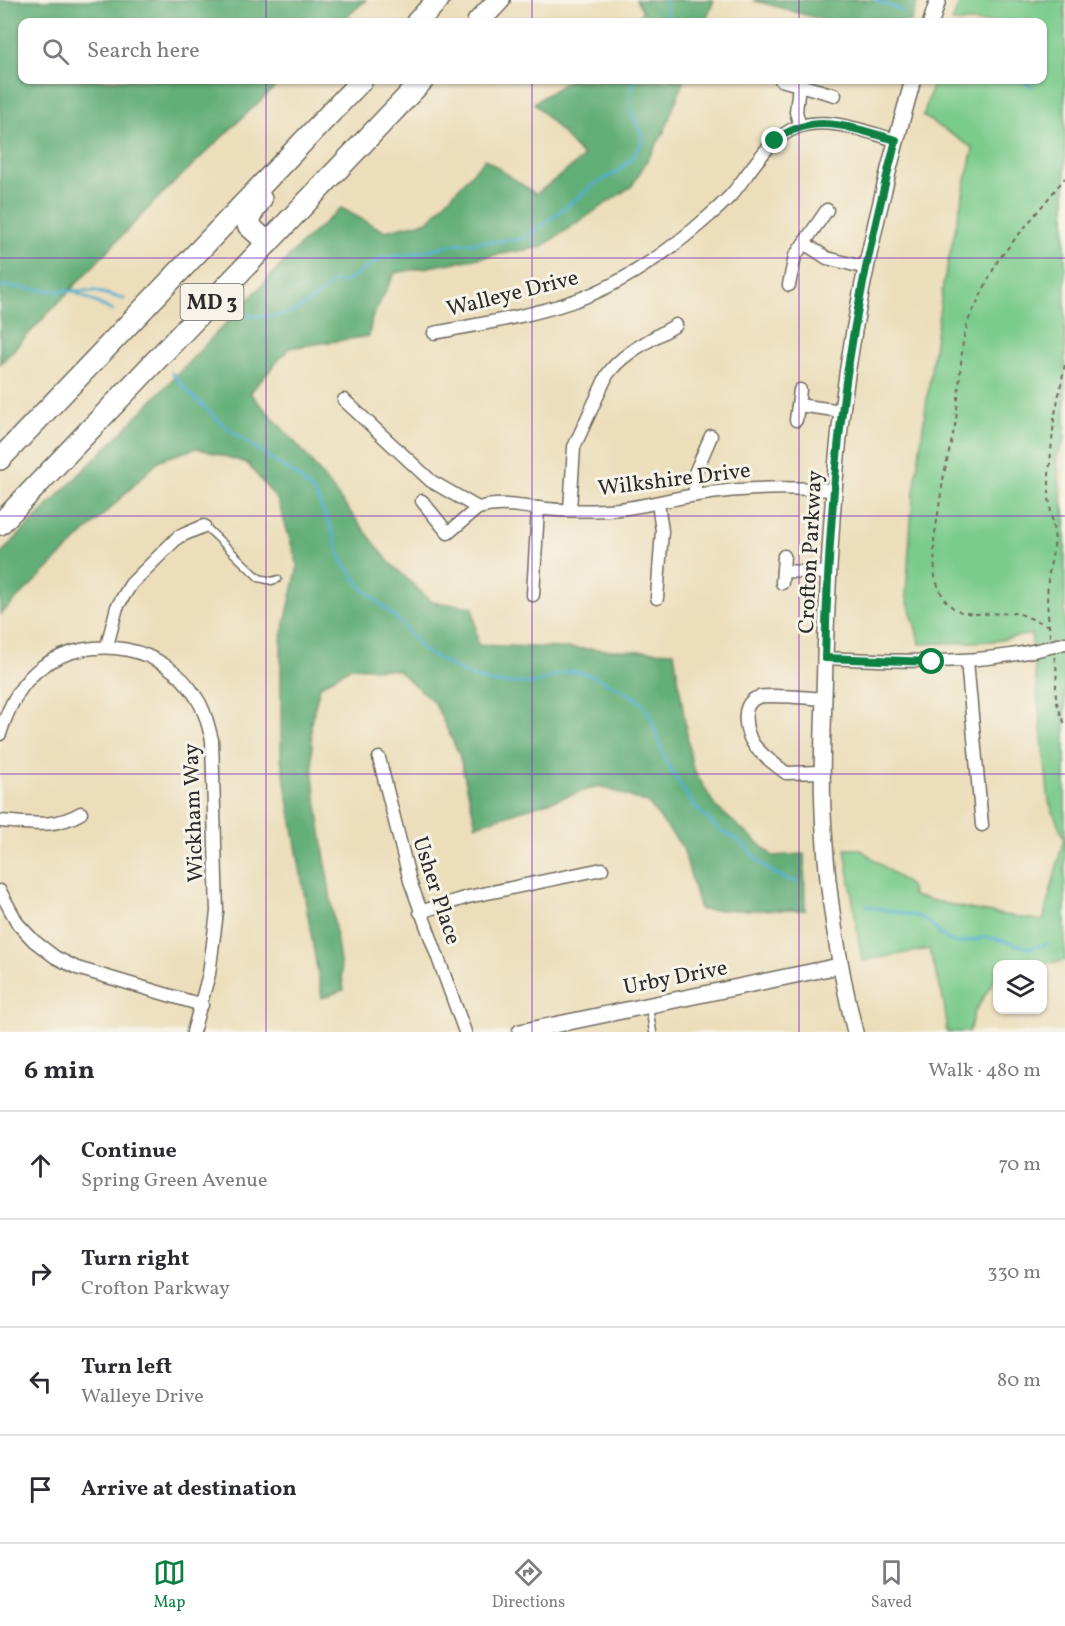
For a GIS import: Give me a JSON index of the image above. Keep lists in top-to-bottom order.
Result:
{
  "streets": {
    "highway": ["MD 3"],
    "street": [
      "Walleye Drive",
      "Wilkshire Drive",
      "Crofton Parkway",
      "Wickham Way",
      "Usher Place",
      "Urby Drive"
    ]
  },
  "crossings": [
    ["Walleye Drive", "Crofton Parkway"],
    ["Wilkshire Drive", "Crofton Parkway"],
    ["Crofton Parkway", "Urby Drive"]
  ],
  "page": {
    "search": "Search here",
    "heading": ["6 min", "Walk · 480 m"],
    "list": [
      ["Continue", "Spring Green Avenue", "70 m"],
      ["Turn right", "Crofton Parkway", "330 m"],
      ["Turn left", "Walleye Drive", "80 m"],
      "Arrive at destination"
    ],
    "nav": ["Map", "Directions", "Saved"]
  }
}
